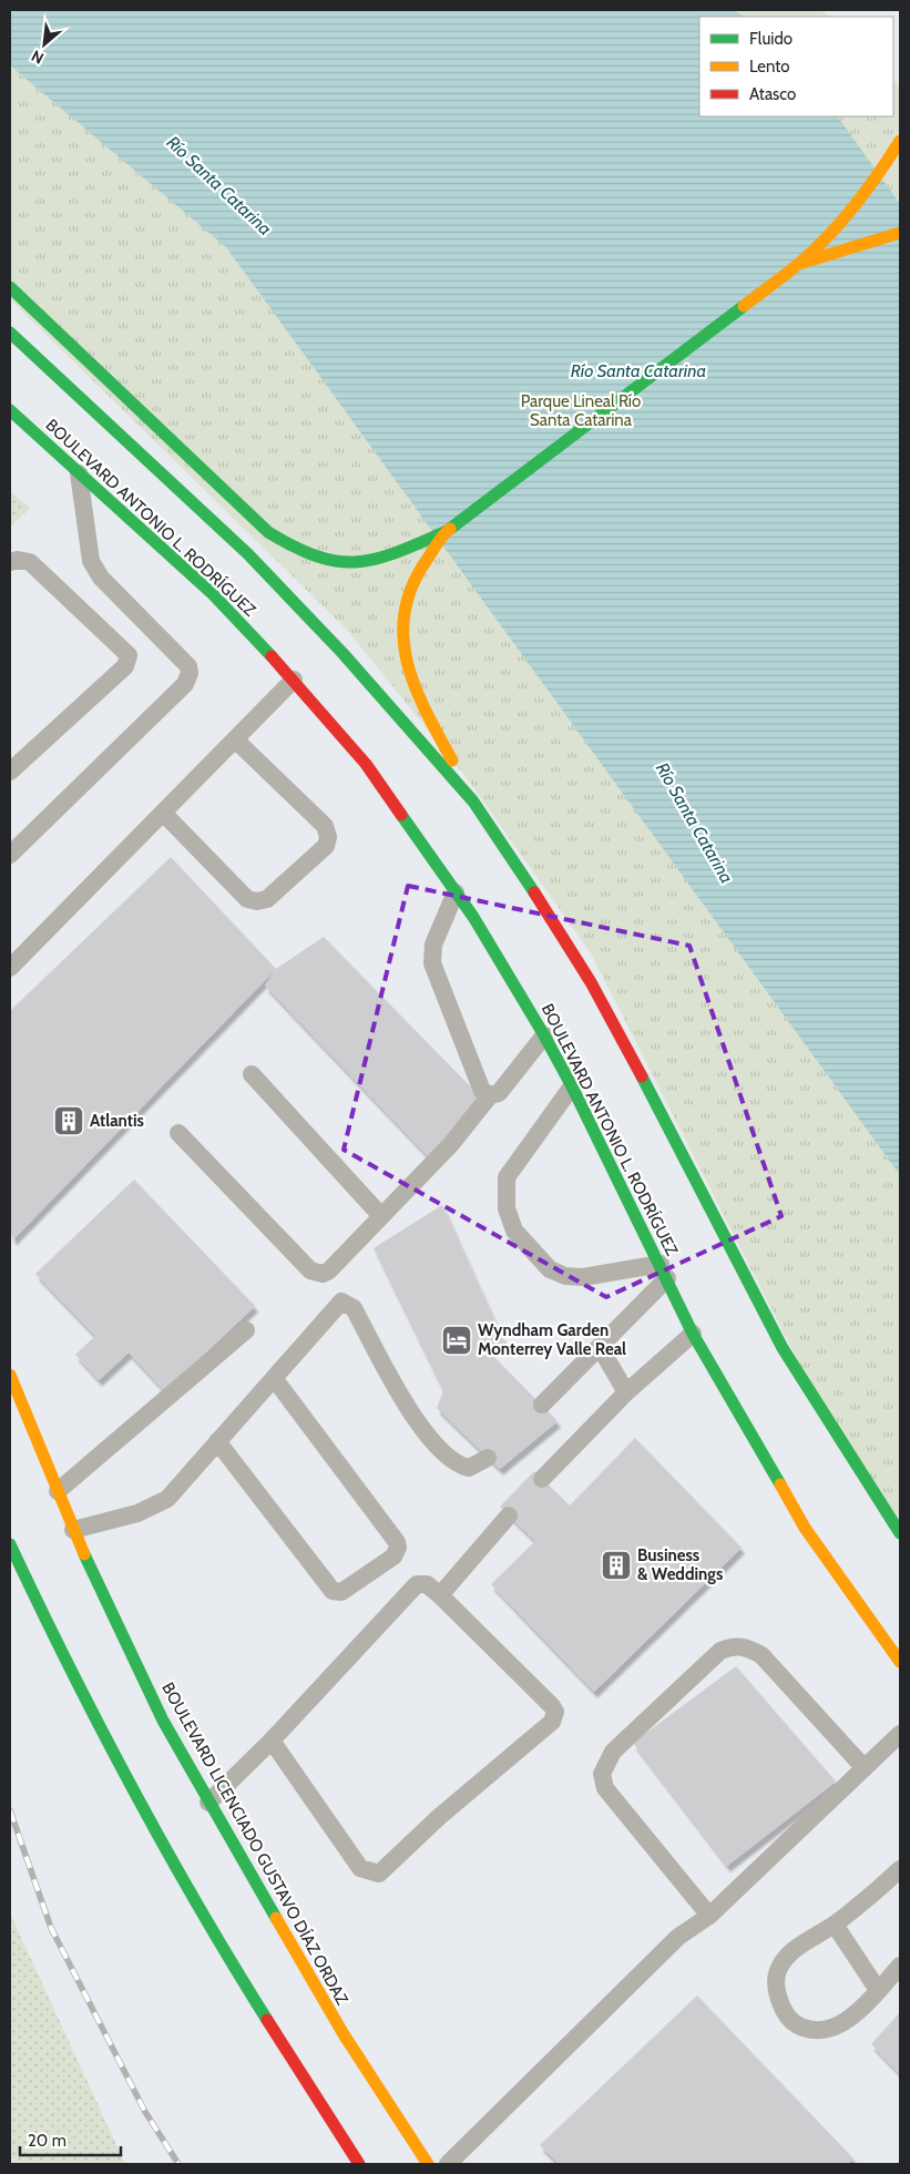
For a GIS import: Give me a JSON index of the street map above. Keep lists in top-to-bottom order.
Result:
{
  "streets": {
    "main road": ["BOULEVARD ANTONIO L. RODRÍGUEZ", "BOULEVARD LICENCIADO GUSTAVO DÍAZ ORDAZ"]
  },
  "water": ["Río Santa Catarina"],
  "parks": ["Parque Lineal Río Santa Catarina"],
  "places": {
    "building": ["Atlantis", "Business & Weddings"],
    "hotel": ["Wyndham Garden Monterrey Valle Real"]
  },
  "legend": ["Fluido", "Lento", "Atasco"],
  "scale_bar": "20 m",
  "north": "bottom left"
}
